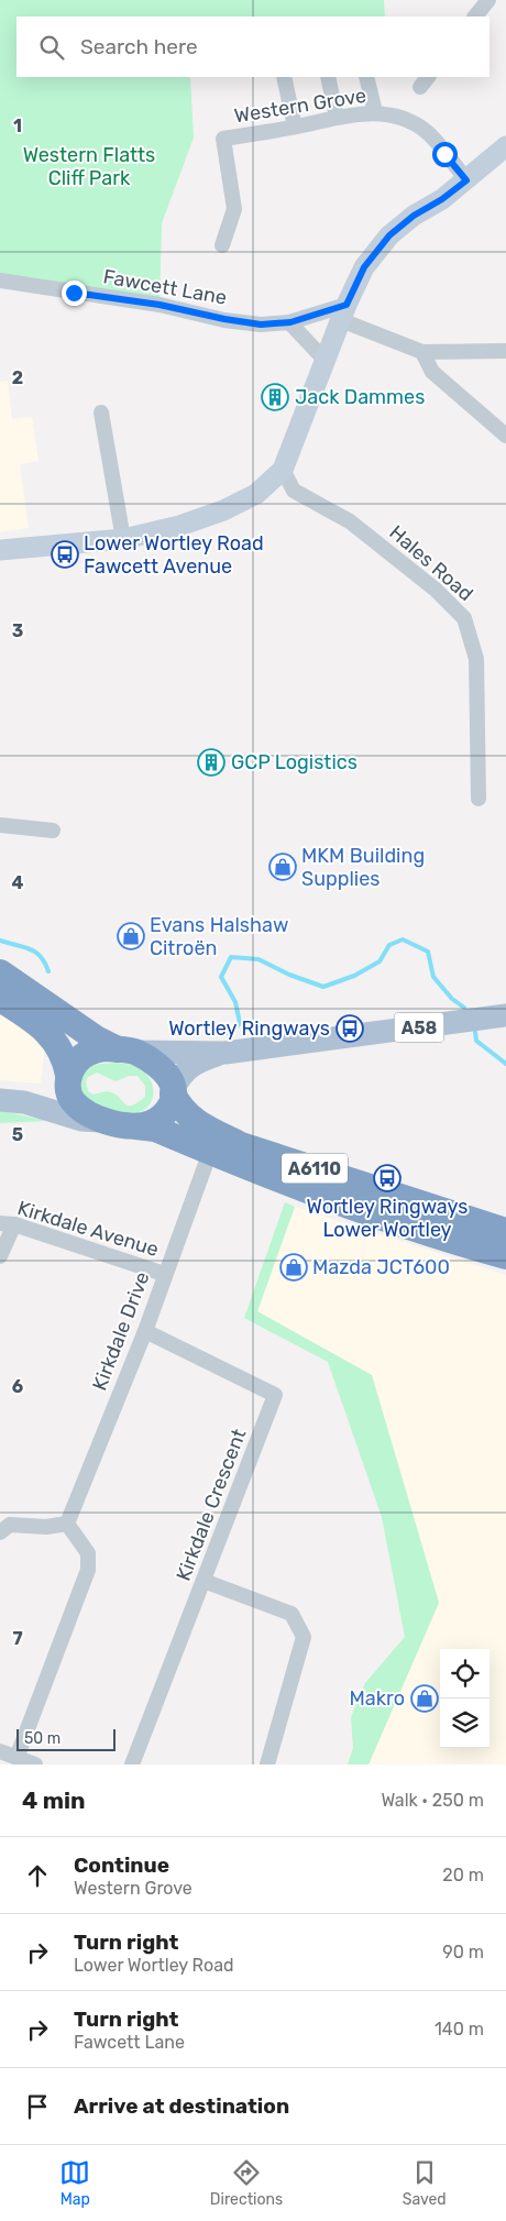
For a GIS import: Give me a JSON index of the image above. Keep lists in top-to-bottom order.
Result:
{
  "streets": {
    "highway": ["A6110"],
    "main road": ["A58"],
    "street": [
      "Western Grove",
      "Fawcett Lane",
      "Hales Road",
      "Kirkdale Avenue",
      "Kirkdale Drive",
      "Kirkdale Crescent"
    ]
  },
  "crossings": [
    ["A58", "A6110"],
    ["A6110", "Kirkdale Drive"],
    ["Kirkdale Avenue", "Kirkdale Drive"],
    ["Kirkdale Drive", "Kirkdale Crescent"]
  ],
  "parks": ["Western Flatts Cliff Park"],
  "places": {
    "building": ["Jack Dammes", "GCP Logistics"],
    "bus stop": ["Lower Wortley Road Fawcett Avenue", "Wortley Ringways", "Wortley Ringways Lower Wortley"],
    "shop": [
      "MKM Building Supplies",
      "Evans Halshaw Citroën",
      "Mazda JCT600",
      "Makro"
    ]
  },
  "scale_bar": "50 m",
  "page": {
    "search": "Search here",
    "scale": "50 m",
    "heading": ["4 min", "Walk · 250 m"],
    "list": [
      ["Continue", "Western Grove", "20 m"],
      ["Turn right", "Lower Wortley Road", "90 m"],
      ["Turn right", "Fawcett Lane", "140 m"],
      "Arrive at destination"
    ],
    "nav": ["Map", "Directions", "Saved"]
  },
  "grid": {
    "rows": [
      "1",
      "2",
      "3",
      "4",
      "5",
      "6",
      "7"
    ]
  }
}
